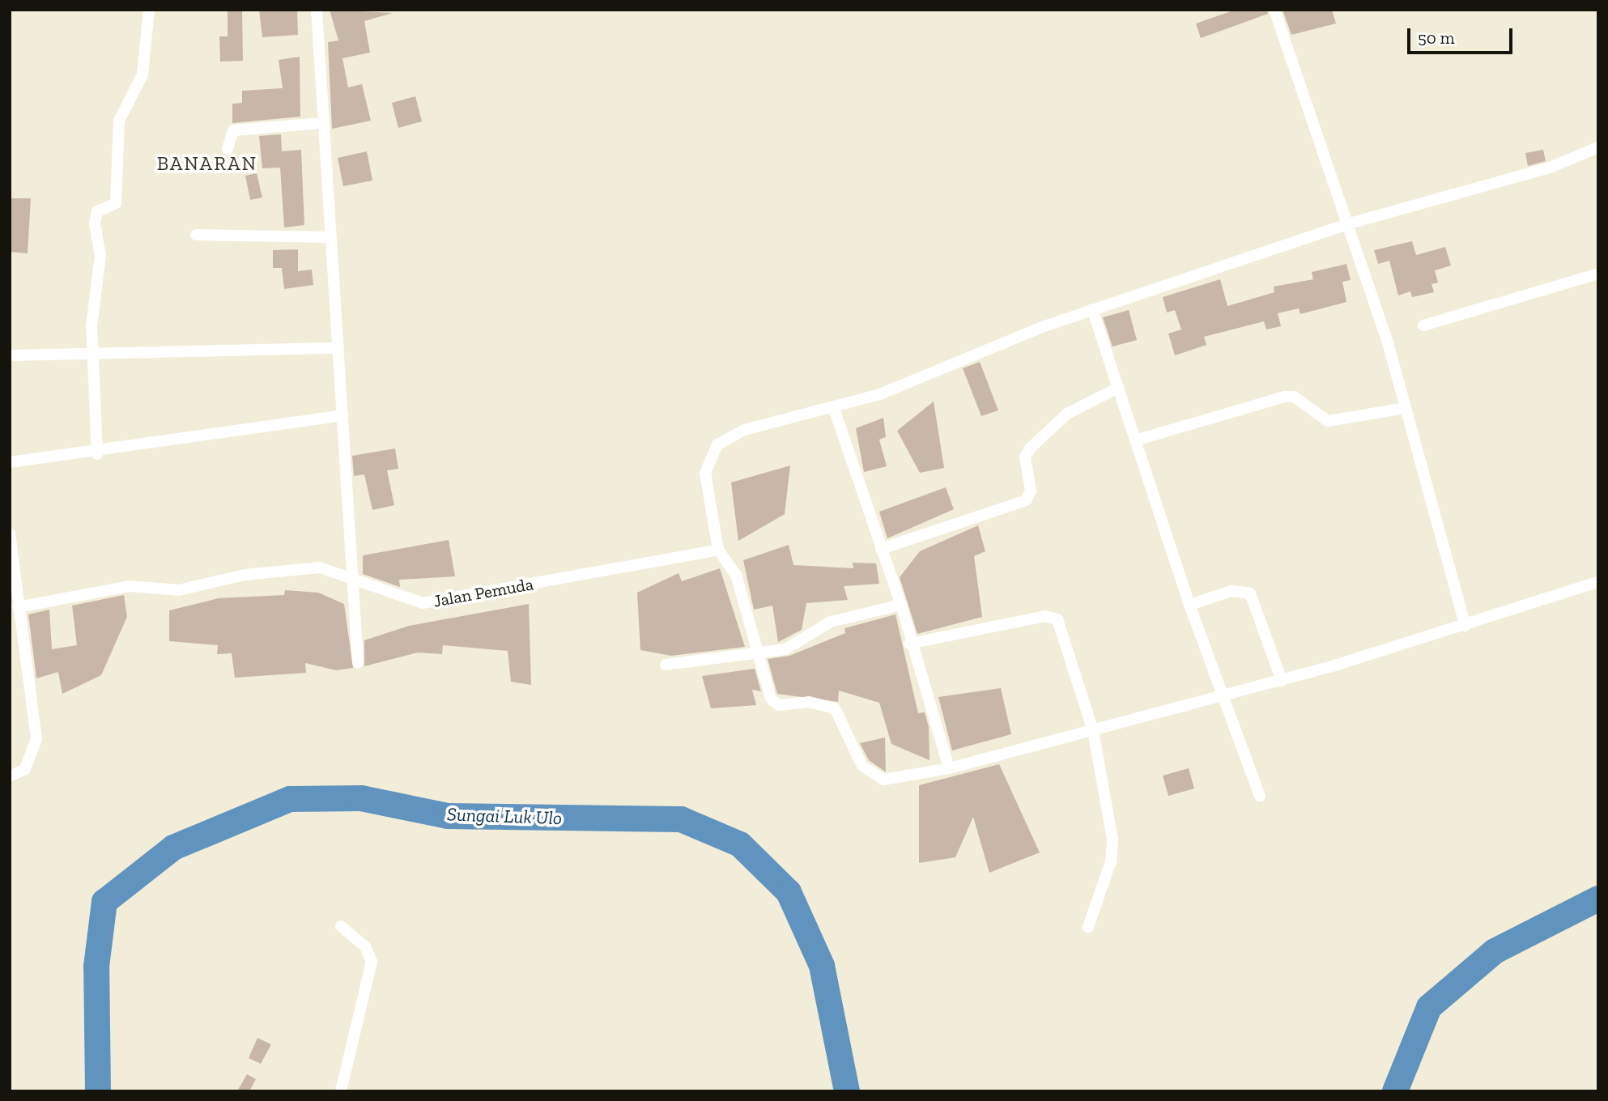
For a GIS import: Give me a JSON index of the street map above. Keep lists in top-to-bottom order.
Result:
{
  "streets": {
    "street": ["Jalan Pemuda"]
  },
  "districts": ["BANARAN"],
  "water": ["Sungai Luk Ulo"],
  "scale_bar": "50 m"
}
